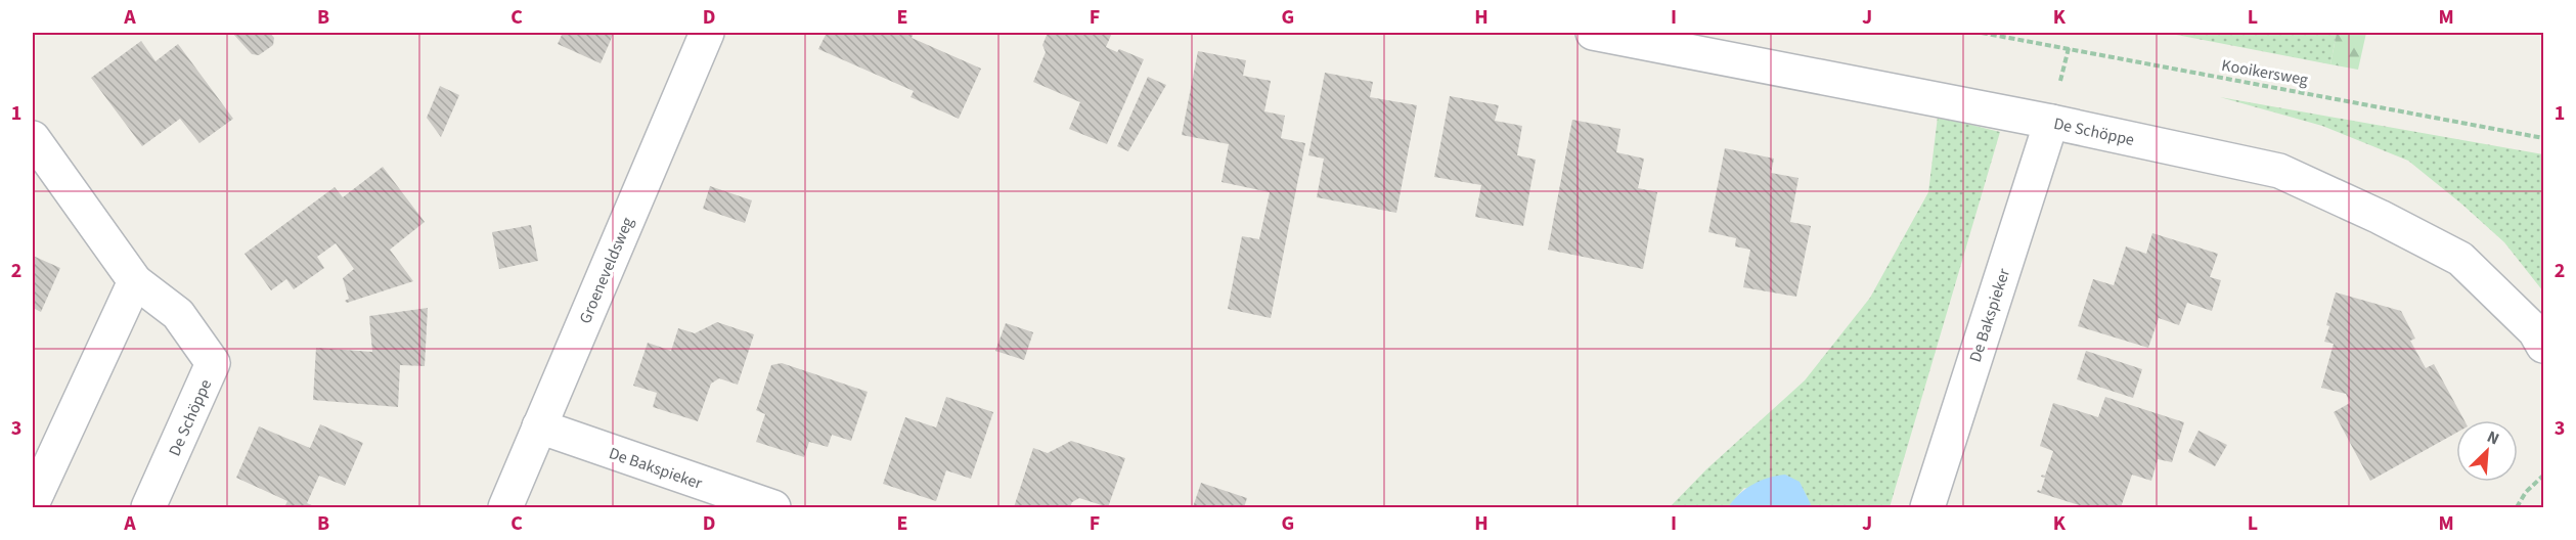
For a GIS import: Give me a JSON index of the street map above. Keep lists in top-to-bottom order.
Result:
{
  "streets": {
    "street": ["De Schöppe", "Groeneveldsweg", "De Bakspieker"],
    "path": ["Kooikersweg"]
  },
  "crossings": [
    ["De Schöppe", "De Bakspieker"],
    ["Groeneveldsweg", "De Bakspieker"]
  ],
  "north": "top right",
  "grid": {
    "columns": [
      "A",
      "B",
      "C",
      "D",
      "E",
      "F",
      "G",
      "H",
      "I",
      "J",
      "K",
      "L",
      "M"
    ],
    "rows": ["1", "2", "3"]
  }
}
